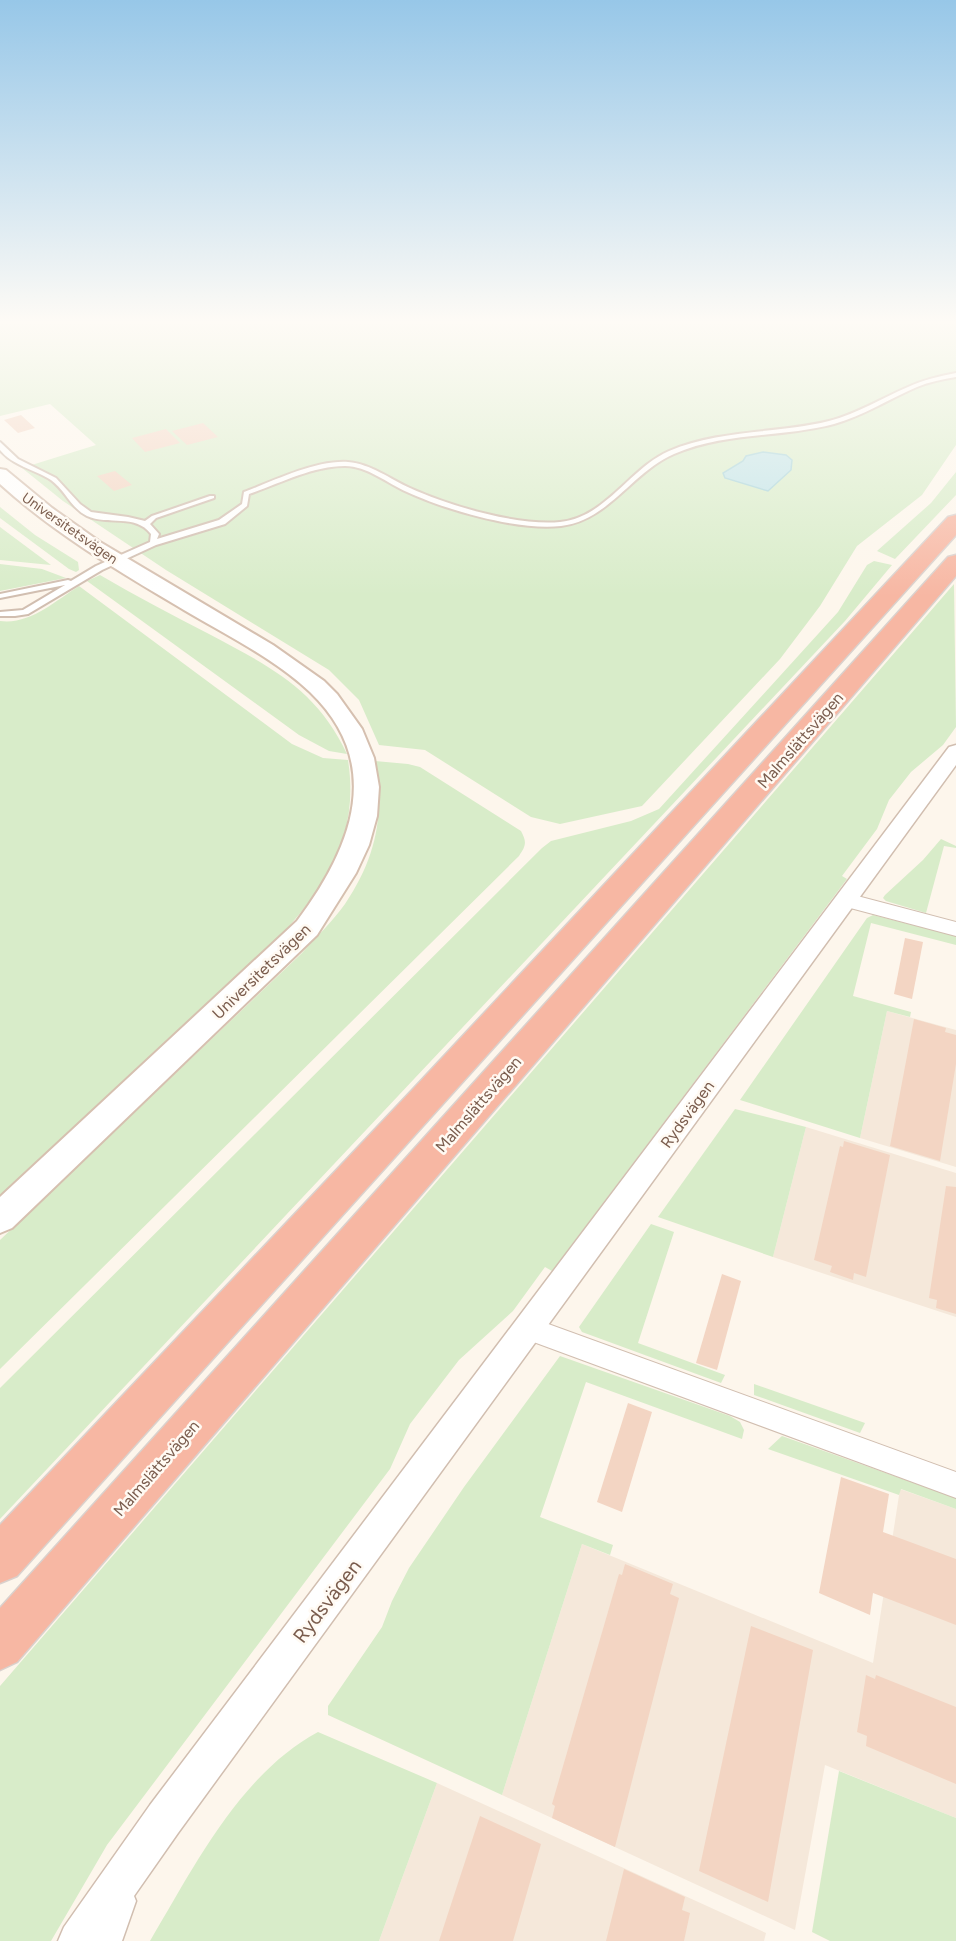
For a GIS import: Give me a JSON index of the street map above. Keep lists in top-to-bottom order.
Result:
{
  "streets": {
    "highway": ["Malmslättsvägen"],
    "main road": ["Universitetsvägen"],
    "street": ["Rydsvägen"]
  }
}
